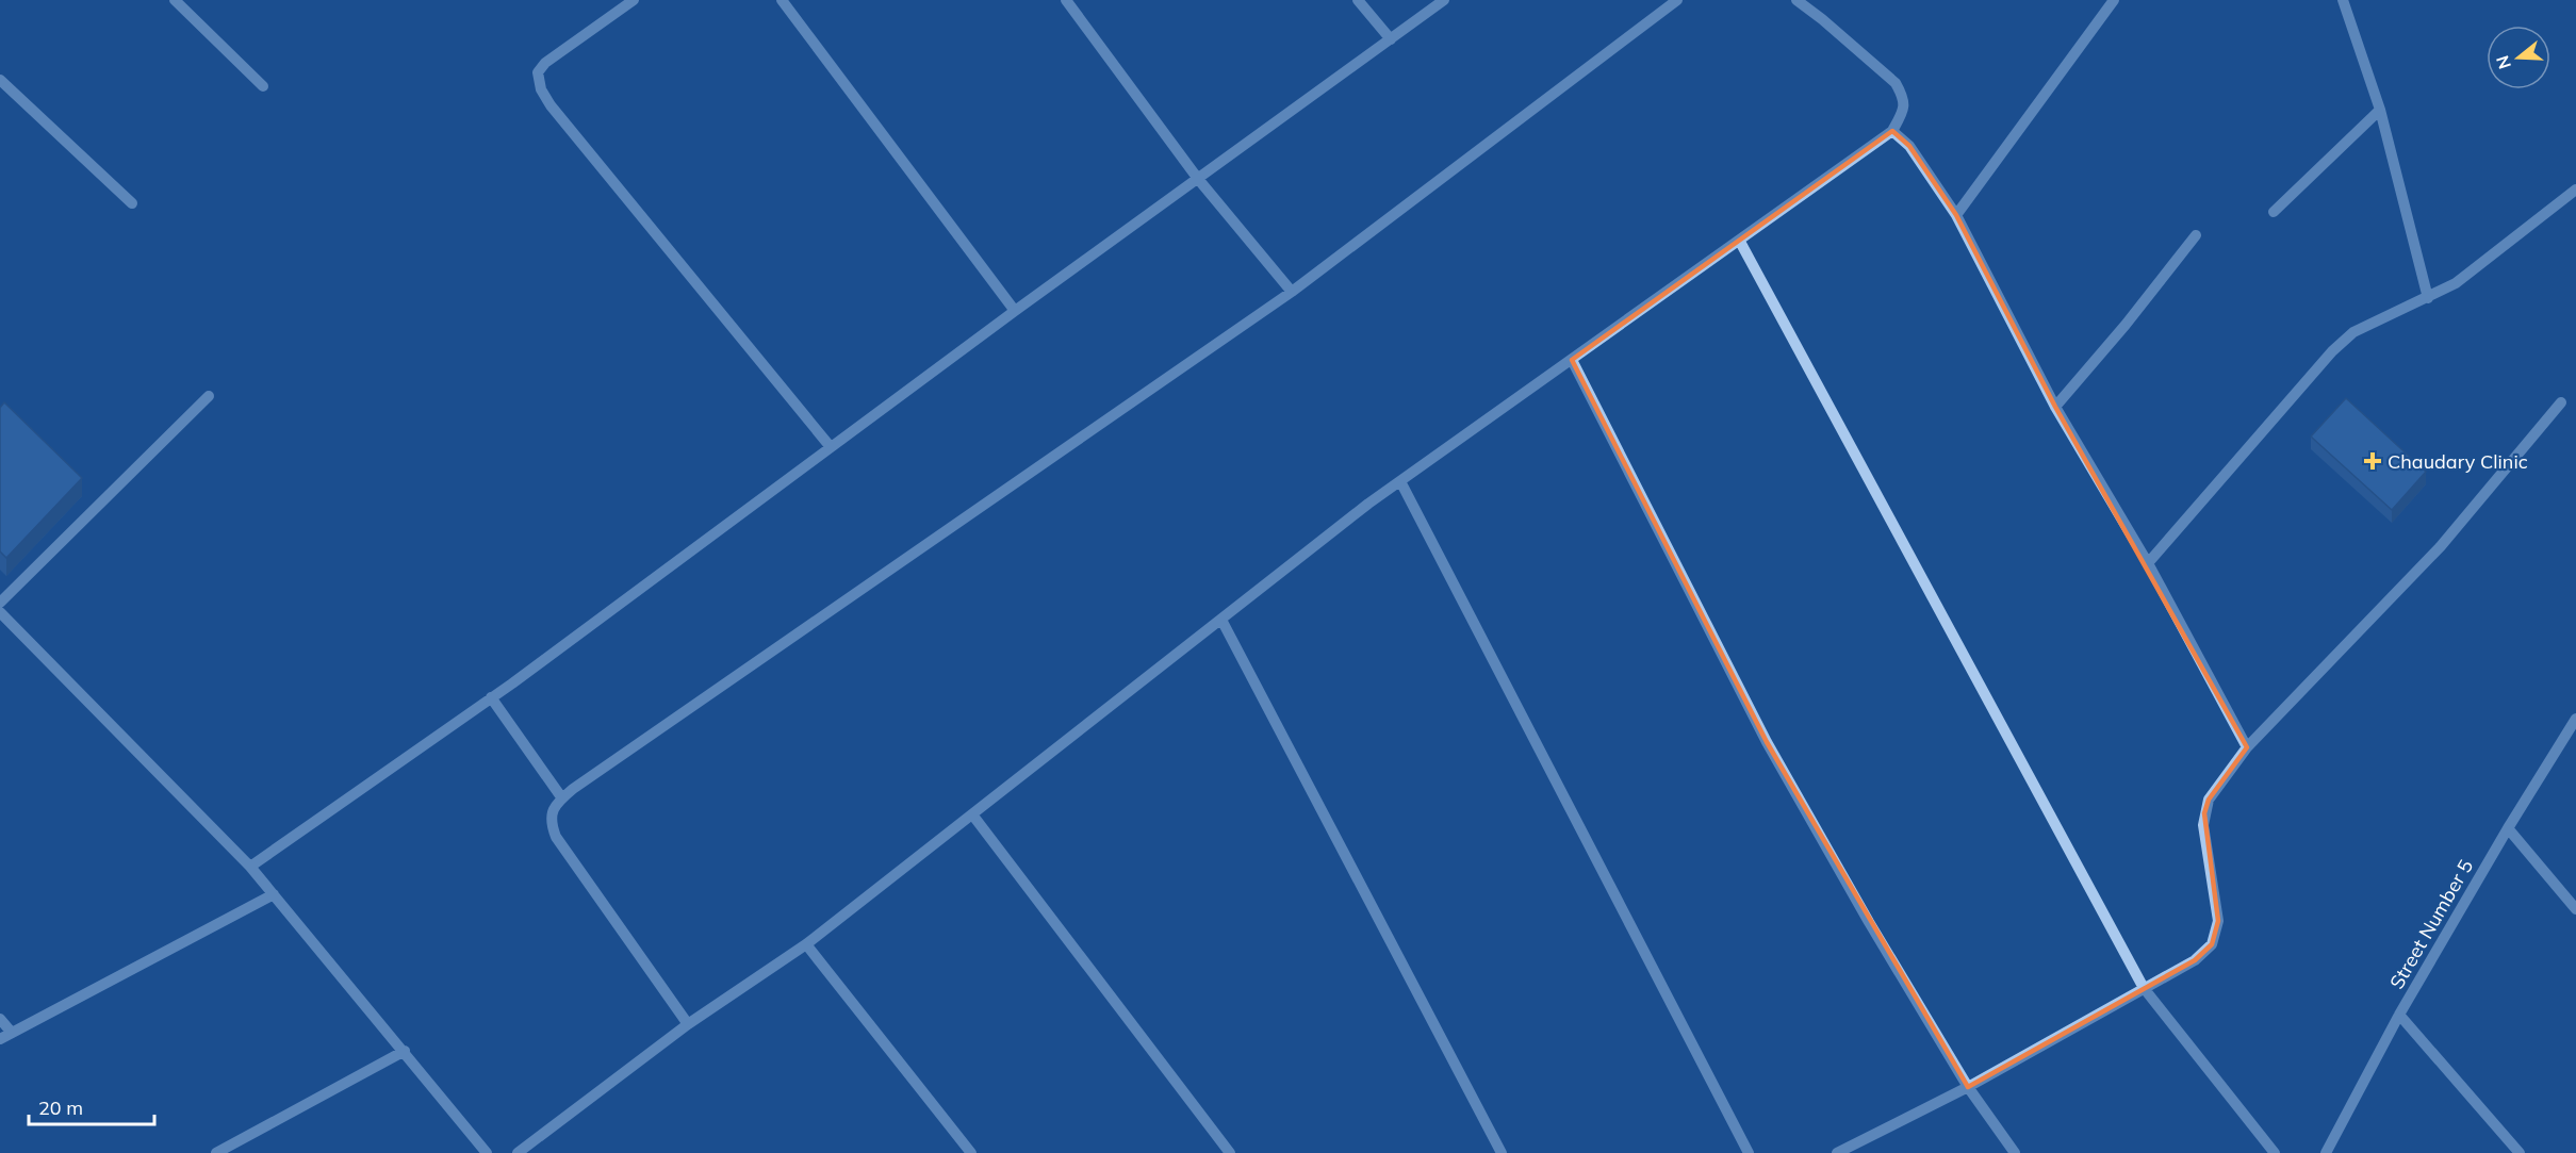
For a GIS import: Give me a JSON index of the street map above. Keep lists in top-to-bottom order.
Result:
{
  "streets": {
    "street": ["Street Number 5"]
  },
  "places": {
    "health": ["Chaudary Clinic"]
  },
  "scale_bar": "20 m",
  "north": "left"
}
